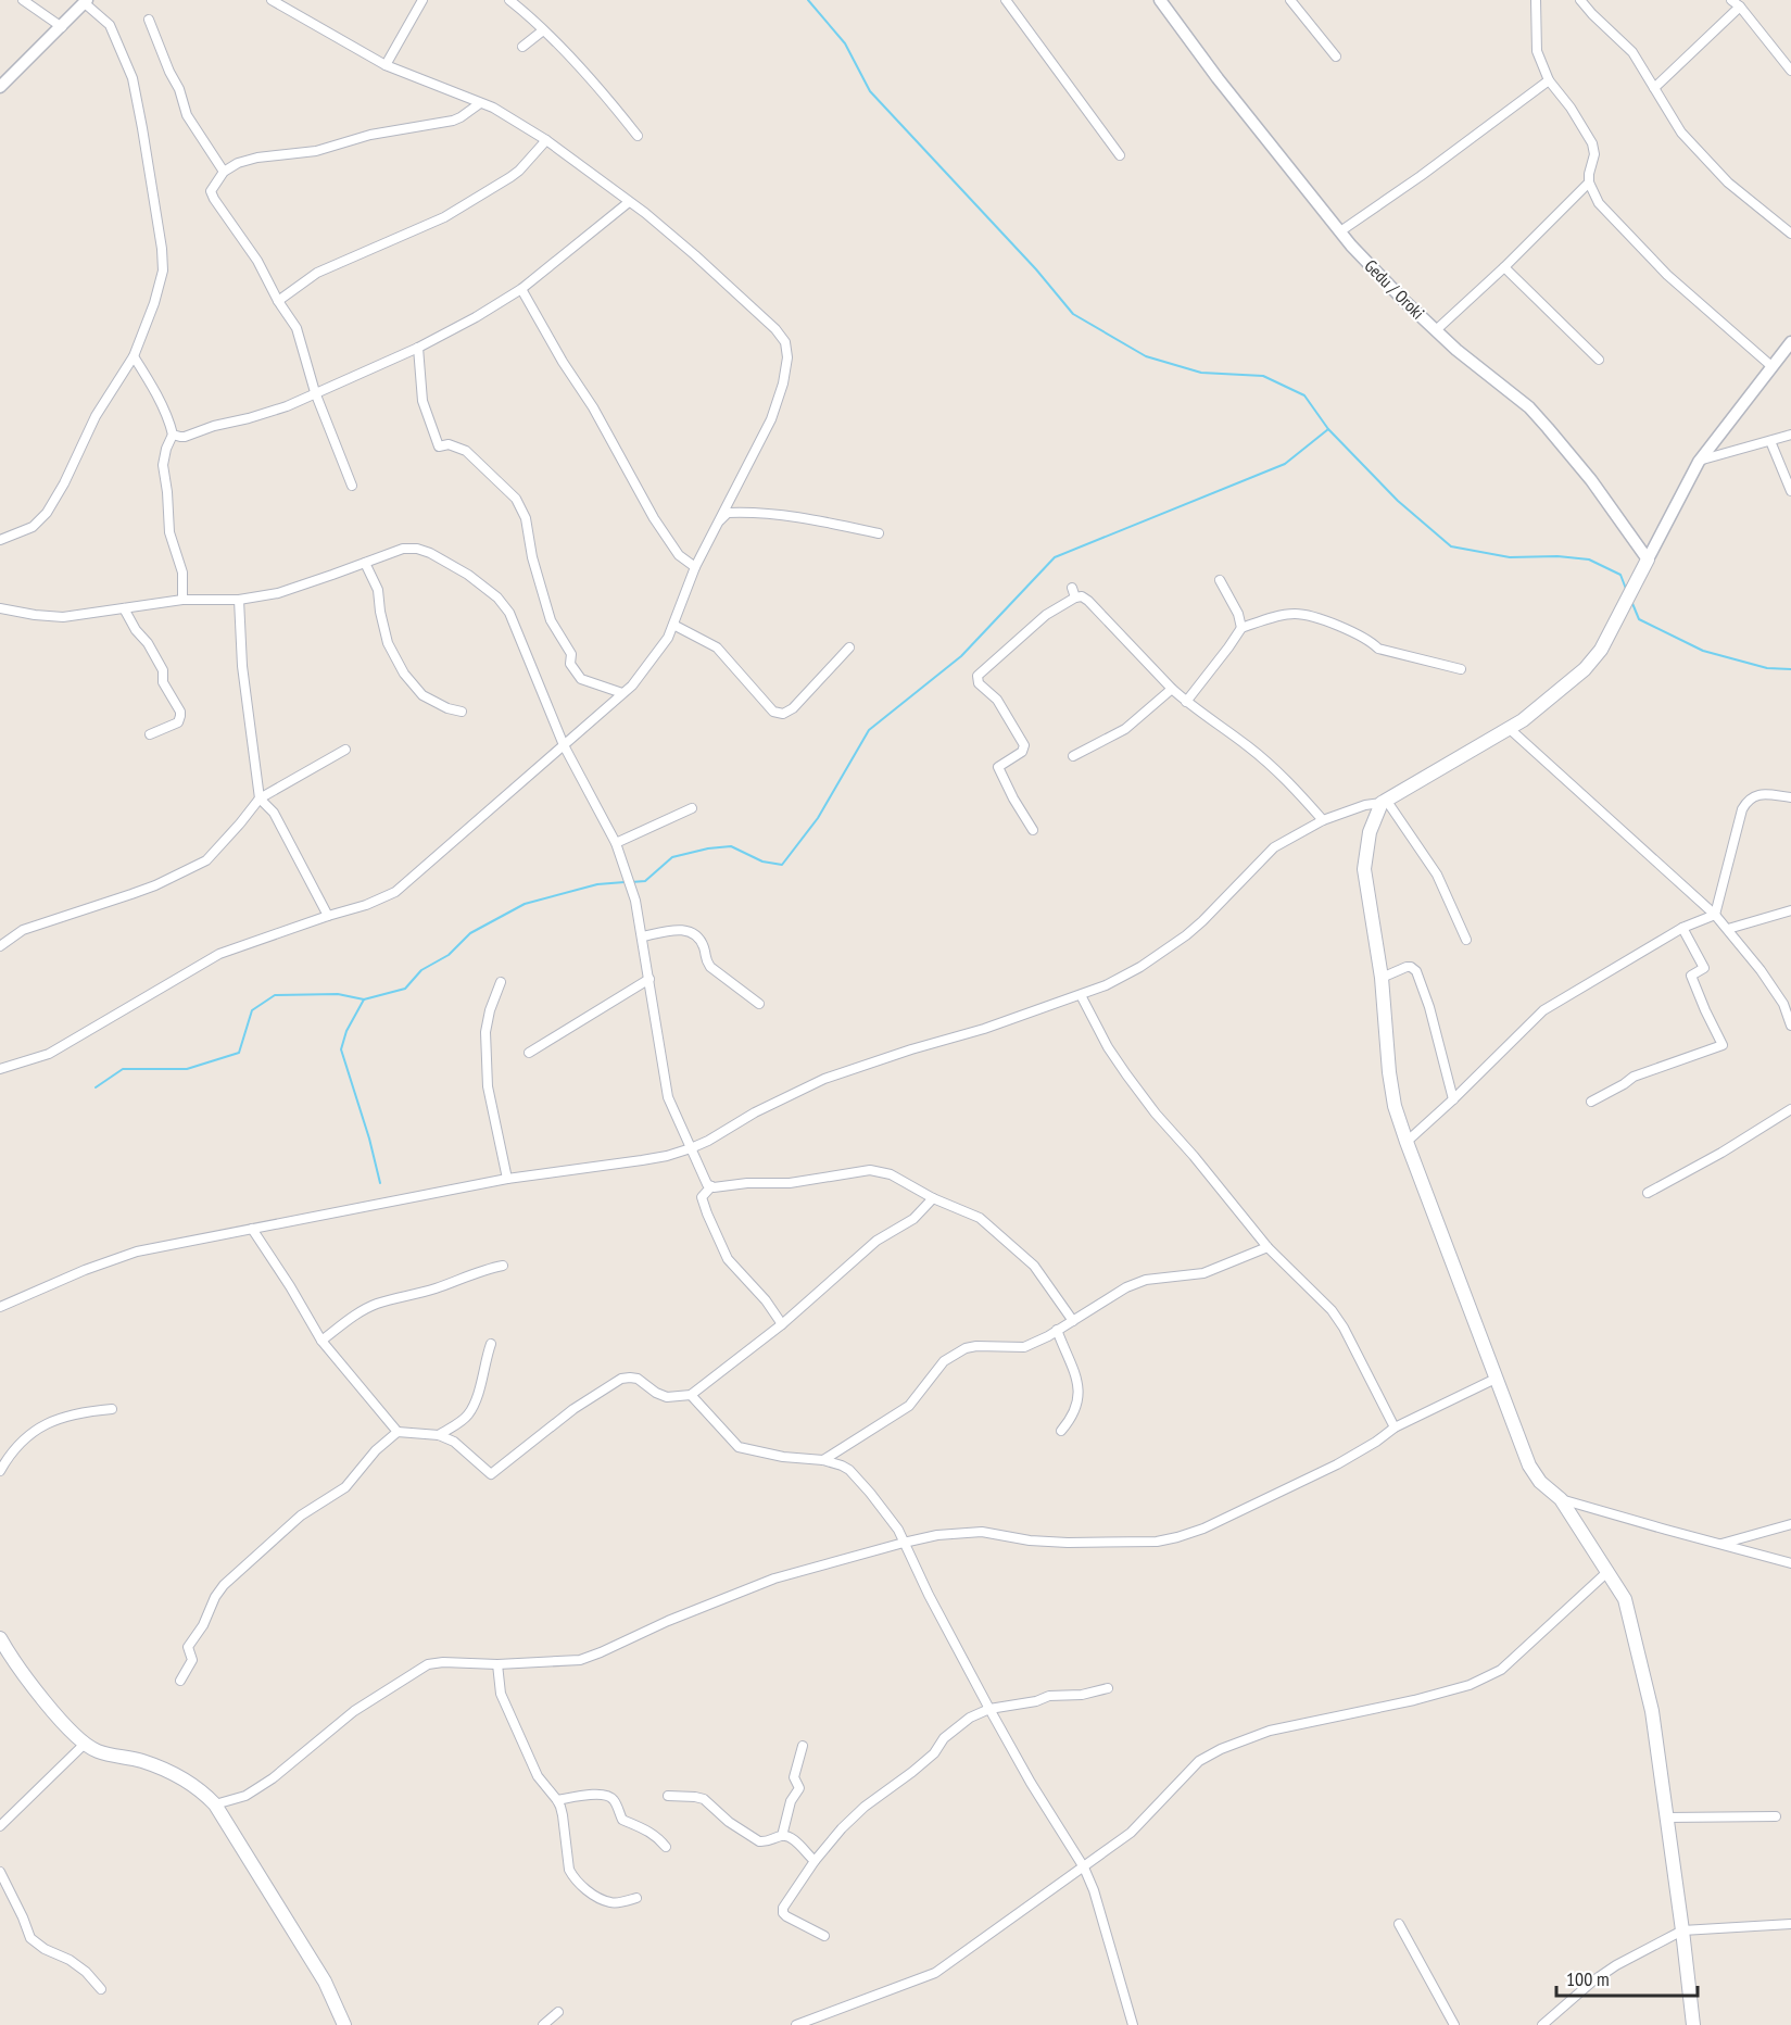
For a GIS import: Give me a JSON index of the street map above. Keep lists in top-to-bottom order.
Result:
{
  "streets": {
    "street": ["Gedu / Oroki"]
  },
  "scale_bar": "100 m"
}
